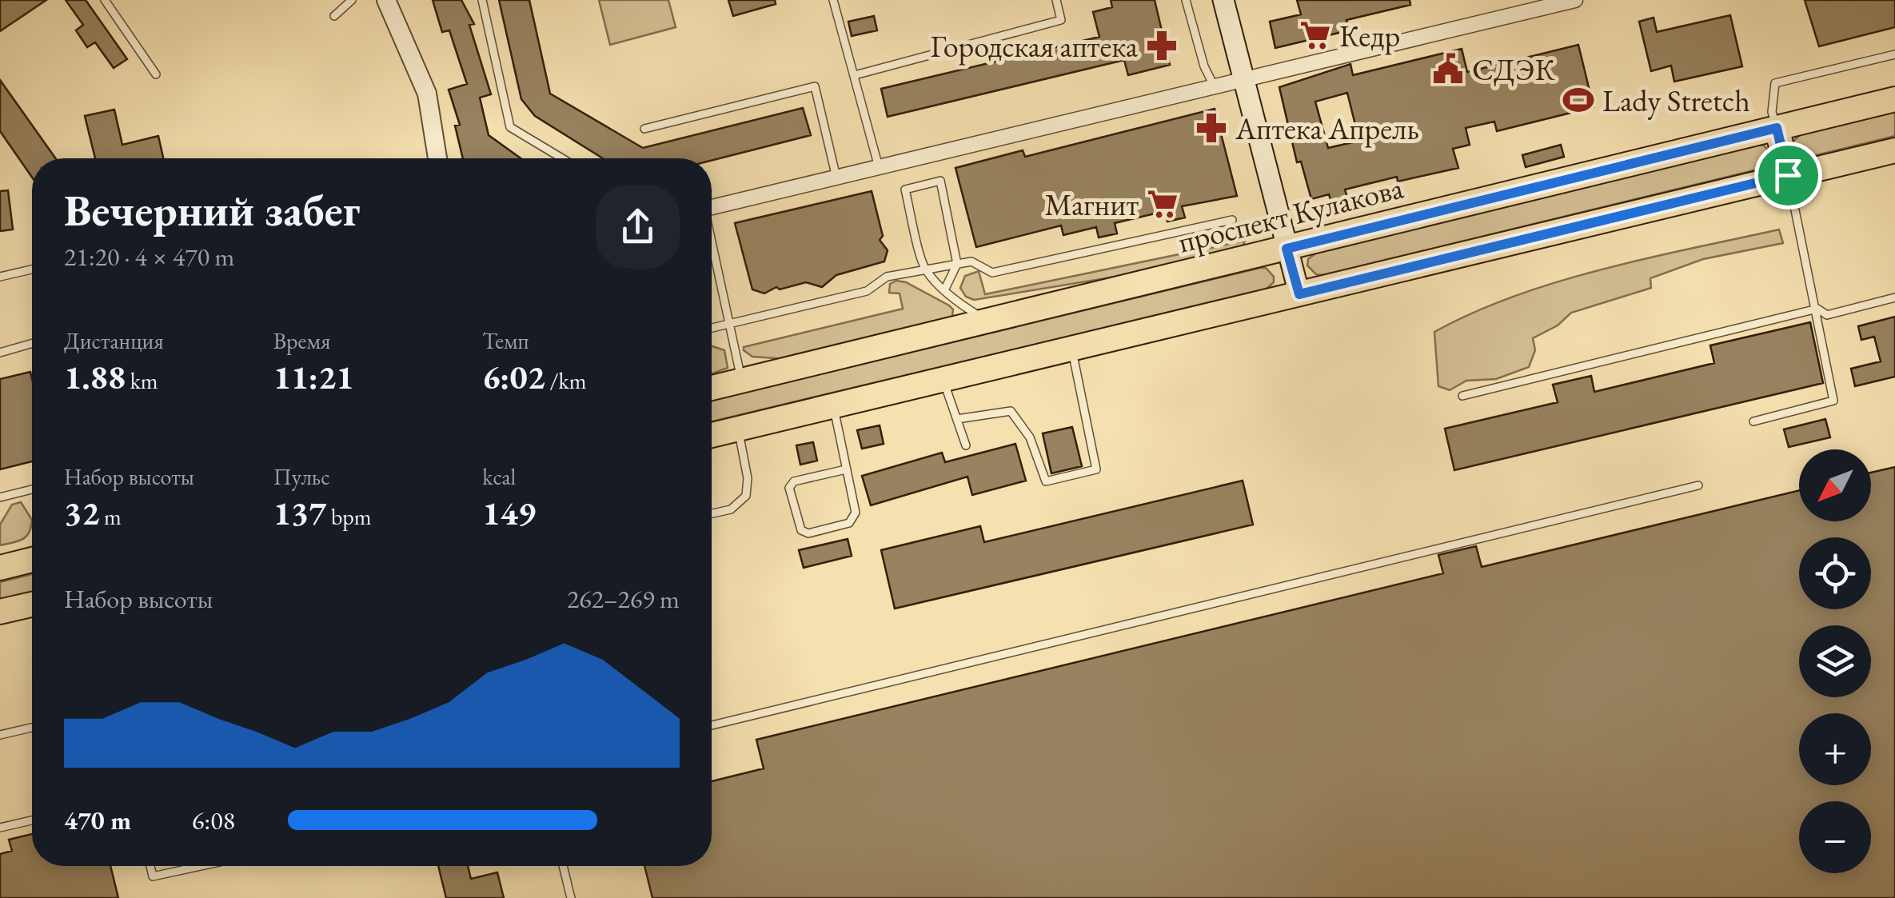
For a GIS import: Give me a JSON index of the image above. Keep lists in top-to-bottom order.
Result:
{
  "streets": {
    "main road": ["проспект Кулакова"]
  },
  "places": {
    "supermarket": ["Кедр", "Магнит"],
    "pharmacy": ["Городская аптека", "Аптека Апрель"],
    "public building": ["СДЭК"],
    "sports": ["Lady Stretch"]
  },
  "north": "bottom left",
  "page": {
    "heading": ["Вечерний забег", "21:20 · 4 × 470 m"],
    "stats": [
      ["Дистанция", "1.88 km"],
      ["Время", "11:21"],
      ["Темп", "6:02 /km"],
      ["Набор высоты", "32 m"],
      ["Пульс", "137 bpm"],
      ["kcal", "149"]
    ],
    "map_buttons": ["+", "−"],
    "chart": ["Набор высоты", "262–269 m"],
    "list": [
      {
        "name": "470 m",
        "note": "6:08"
      }
    ]
  }
}
